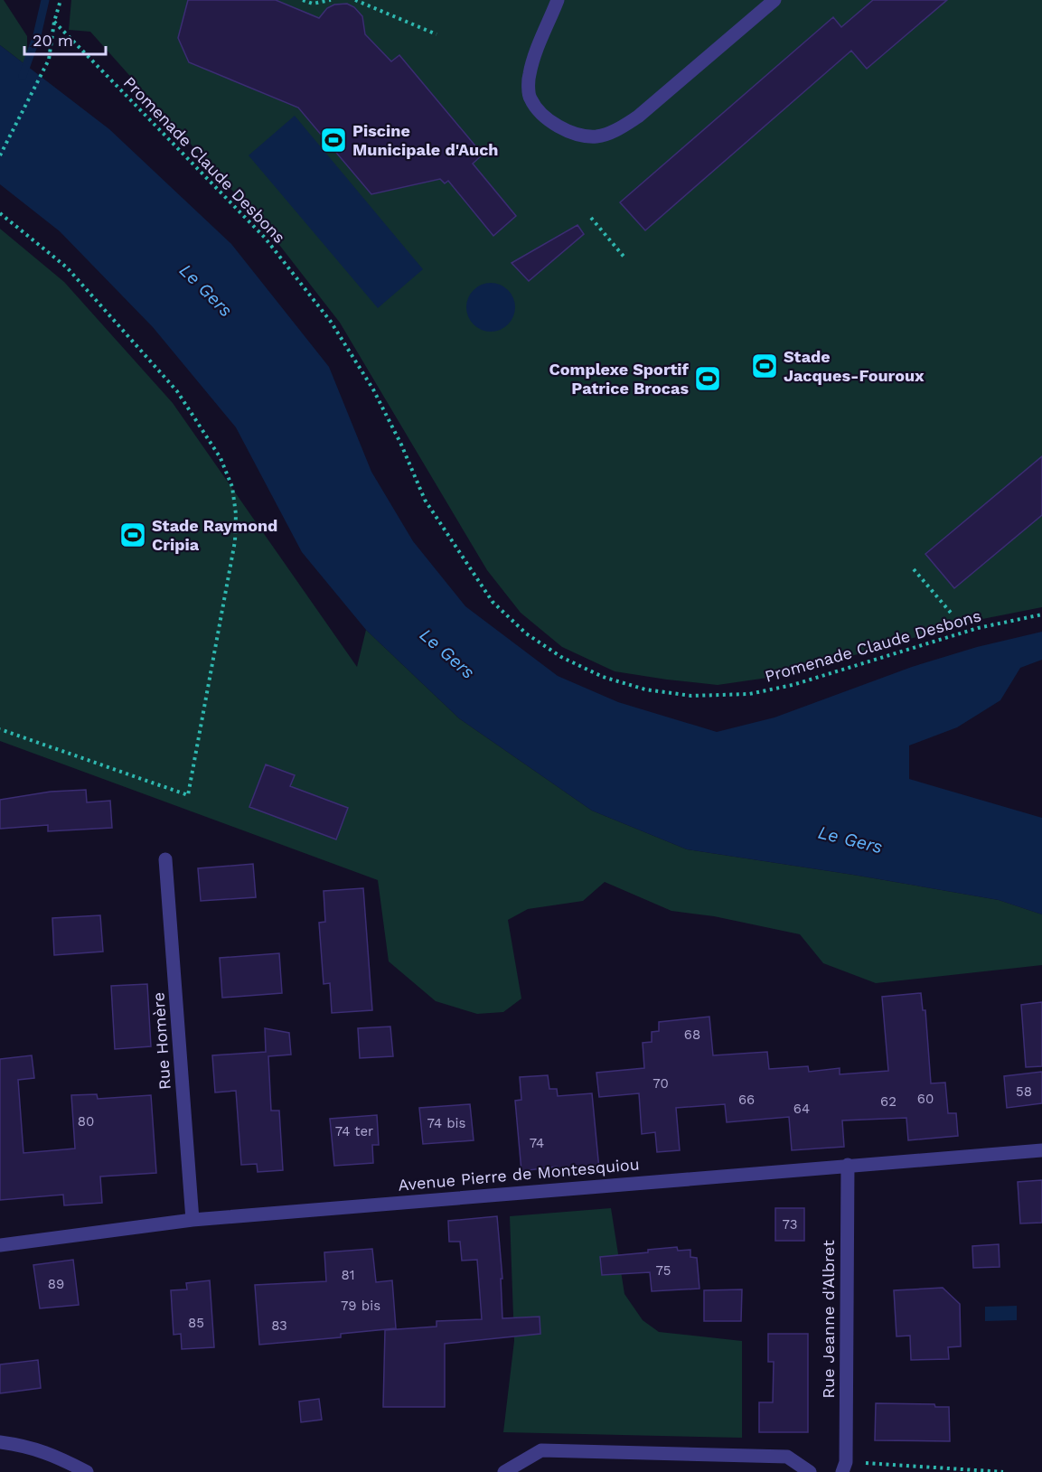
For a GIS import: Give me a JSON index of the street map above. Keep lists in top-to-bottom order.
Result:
{
  "streets": {
    "street": ["Rue Homère", "Avenue Pierre de Montesquiou", "Rue Jeanne d'Albret"],
    "path": ["Promenade Claude Desbons"]
  },
  "crossings": [
    ["Rue Homère", "Avenue Pierre de Montesquiou"],
    ["Avenue Pierre de Montesquiou", "Rue Jeanne d'Albret"]
  ],
  "water": ["Le Gers"],
  "places": {
    "sports": [
      "Piscine Municipale d'Auch",
      "Stade Jacques-Fouroux",
      "Complexe Sportif Patrice Brocas",
      "Stade Raymond Cripia"
    ]
  },
  "house_numbers": [
    "68",
    "70",
    "58",
    "60",
    "66",
    "62",
    "64",
    "80",
    "74 bis",
    "74 ter",
    "74",
    "73",
    "75",
    "81",
    "89",
    "79 bis",
    "85",
    "83"
  ],
  "scale_bar": "20 m"
}
